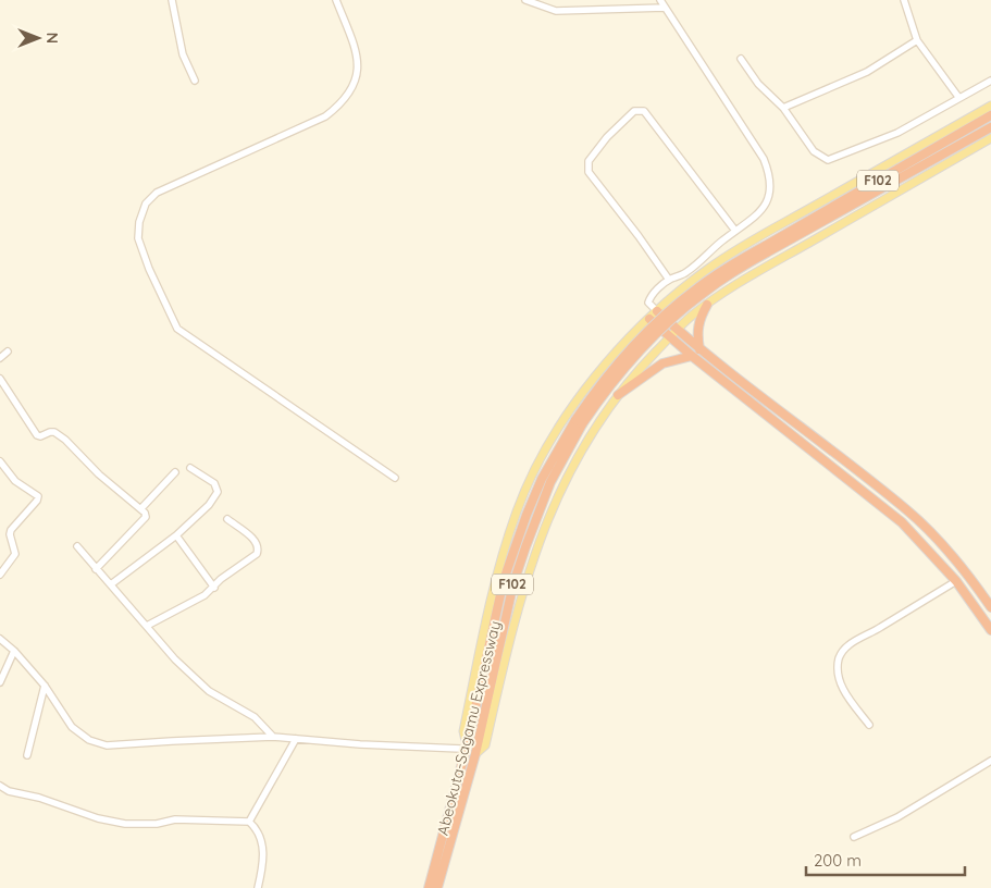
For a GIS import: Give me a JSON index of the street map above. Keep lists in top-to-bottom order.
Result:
{
  "streets": {
    "highway": ["F102", "Abeokuta-Sagamu Expressway"]
  },
  "scale_bar": "200 m",
  "north": "right"
}
